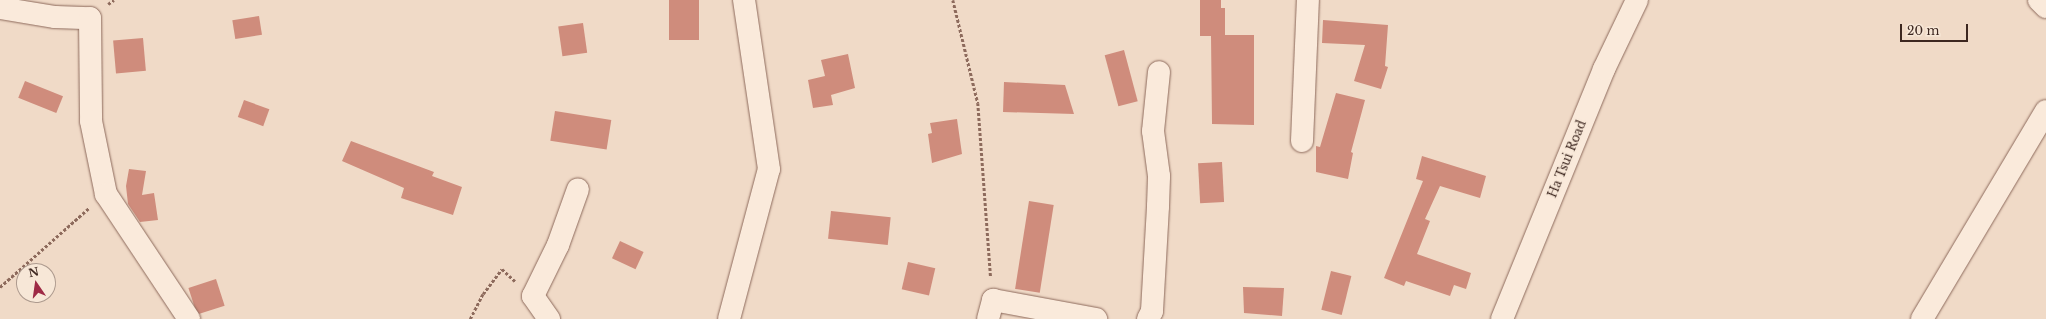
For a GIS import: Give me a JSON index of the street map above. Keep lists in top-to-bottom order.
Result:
{
  "streets": {
    "street": ["Ha Tsui Road"]
  },
  "scale_bar": "20 m",
  "north": "top"
}
